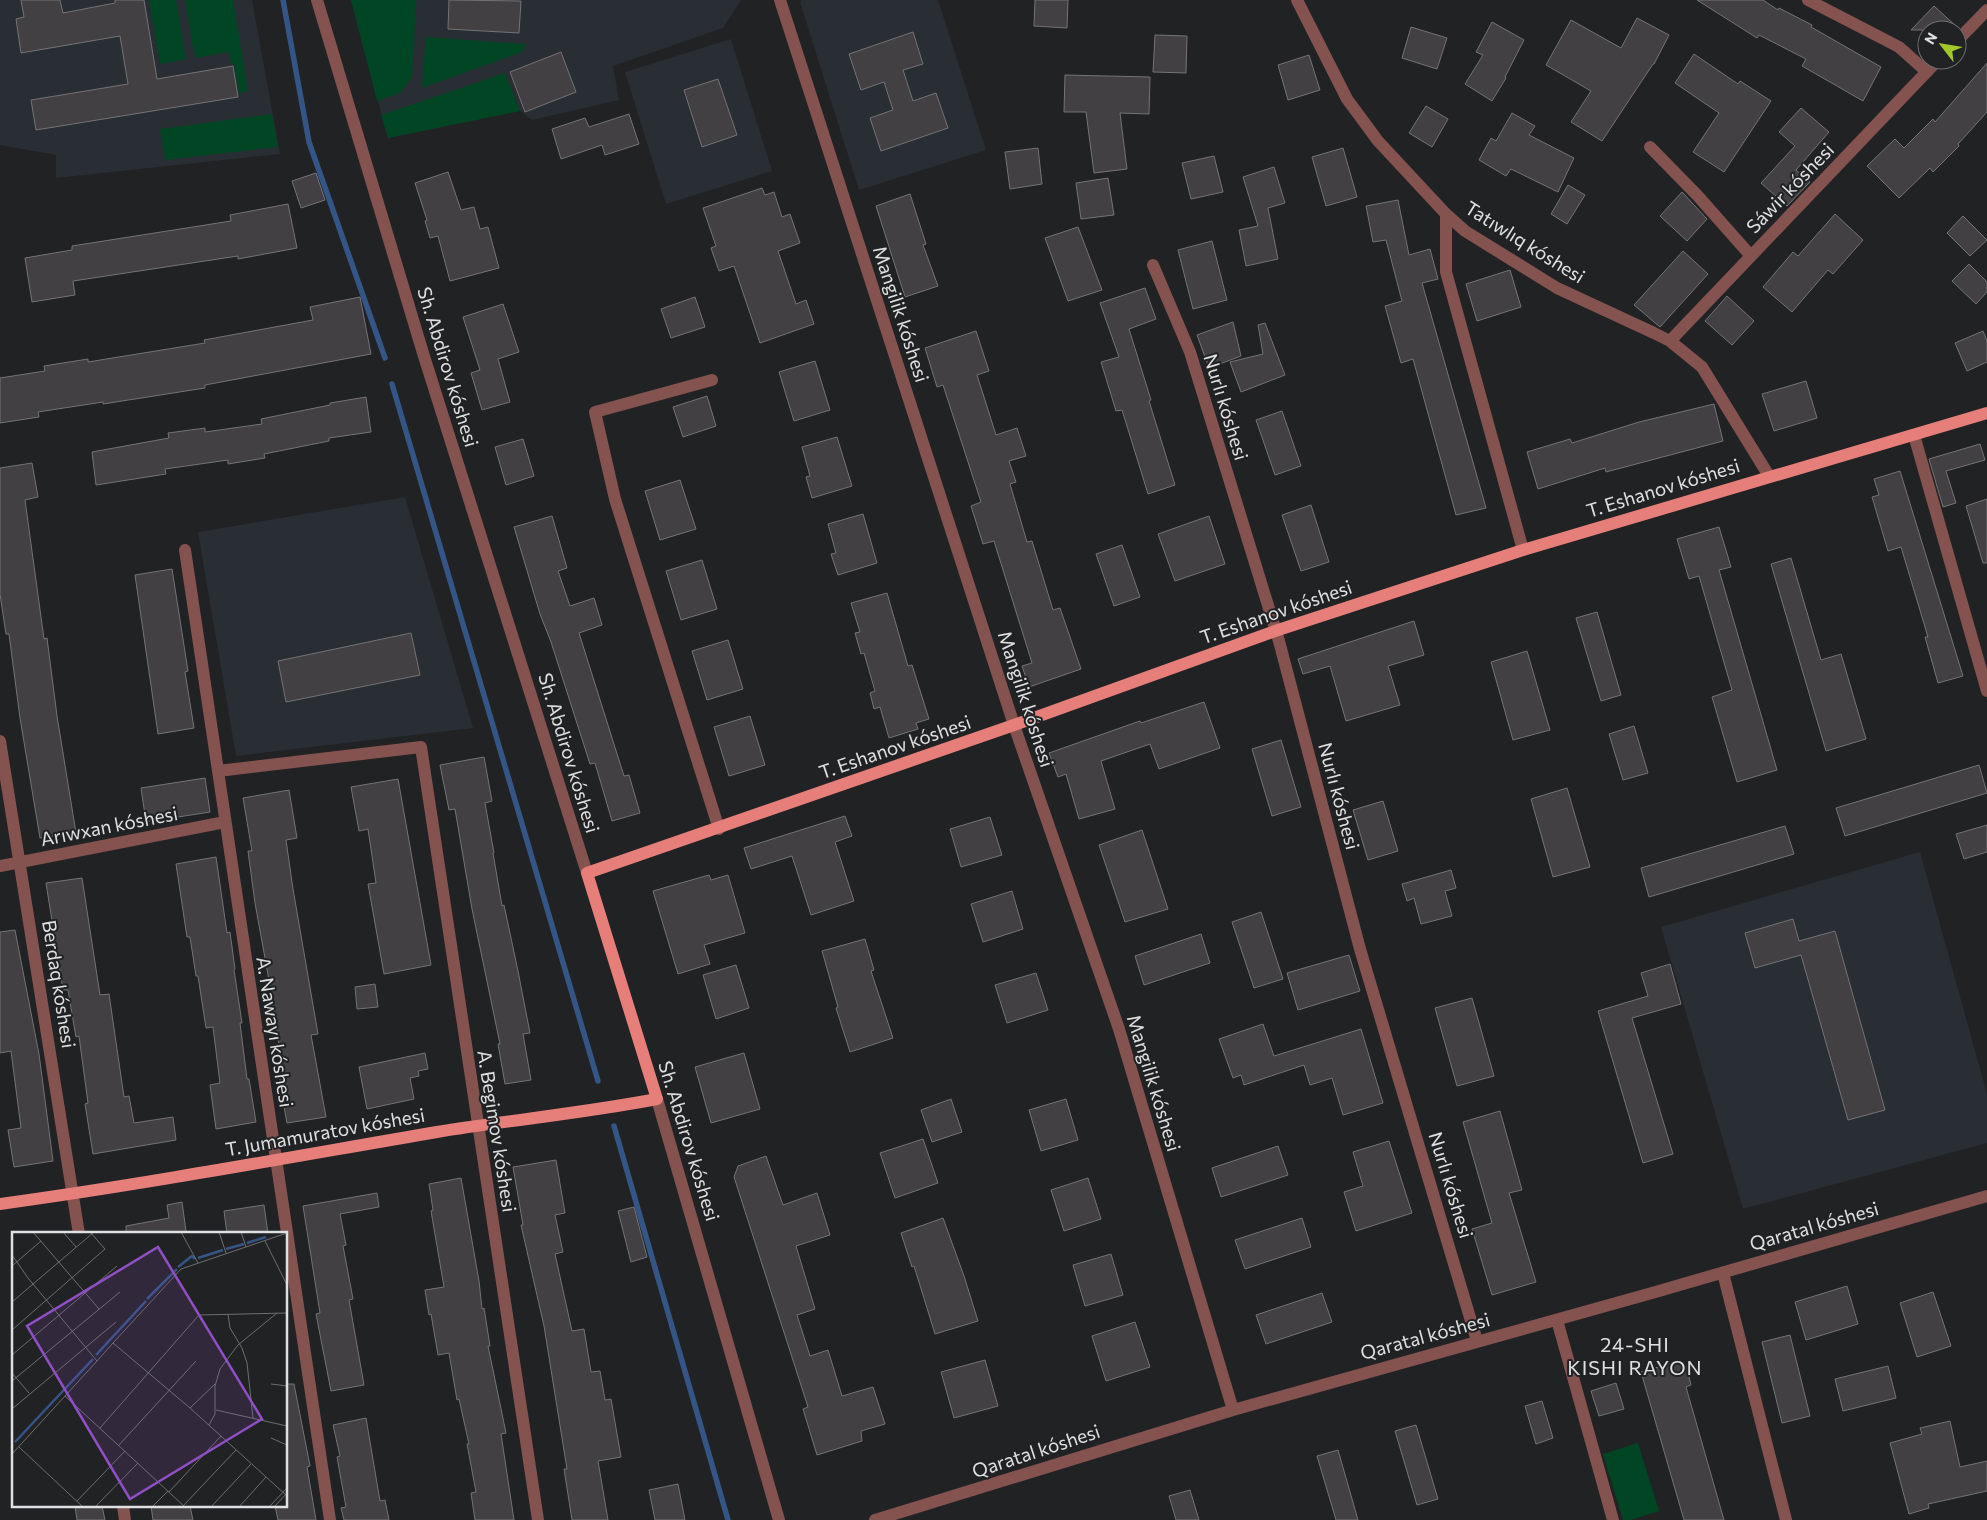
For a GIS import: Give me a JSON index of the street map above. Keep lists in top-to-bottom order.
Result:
{
  "streets": {
    "main road": ["Sh. Abdirov kóshesi", "T. Eshanov kóshesi", "T. Jumamuratov kóshesi"],
    "street": [
      "Sáwir kóshesi",
      "Tatıwlıq kóshesi",
      "Mangilik kóshesi",
      "Nurlı kóshesi",
      "Arıwxan kóshesi",
      "Berdaq kóshesi",
      "A. Nawayı kóshesi",
      "A. Begimov kóshesi",
      "Qaratal kóshesi"
    ]
  },
  "crossings": [
    ["Sáwir kóshesi", "Tatıwlıq kóshesi"],
    ["Tatıwlıq kóshesi", "T. Eshanov kóshesi"],
    ["Mangilik kóshesi", "T. Eshanov kóshesi"],
    ["Mangilik kóshesi", "Qaratal kóshesi"],
    ["Sh. Abdirov kóshesi", "T. Eshanov kóshesi"],
    ["Sh. Abdirov kóshesi", "T. Jumamuratov kóshesi"],
    ["Nurlı kóshesi", "T. Eshanov kóshesi"],
    ["Nurlı kóshesi", "Qaratal kóshesi"],
    ["Arıwxan kóshesi", "Berdaq kóshesi"],
    ["Arıwxan kóshesi", "A. Nawayı kóshesi"],
    ["Berdaq kóshesi", "T. Jumamuratov kóshesi"],
    ["A. Nawayı kóshesi", "A. Begimov kóshesi"],
    ["A. Nawayı kóshesi", "T. Jumamuratov kóshesi"],
    ["A. Begimov kóshesi", "T. Jumamuratov kóshesi"]
  ],
  "districts": ["24-SHI KISHI RAYON"],
  "north": "top left"
}
